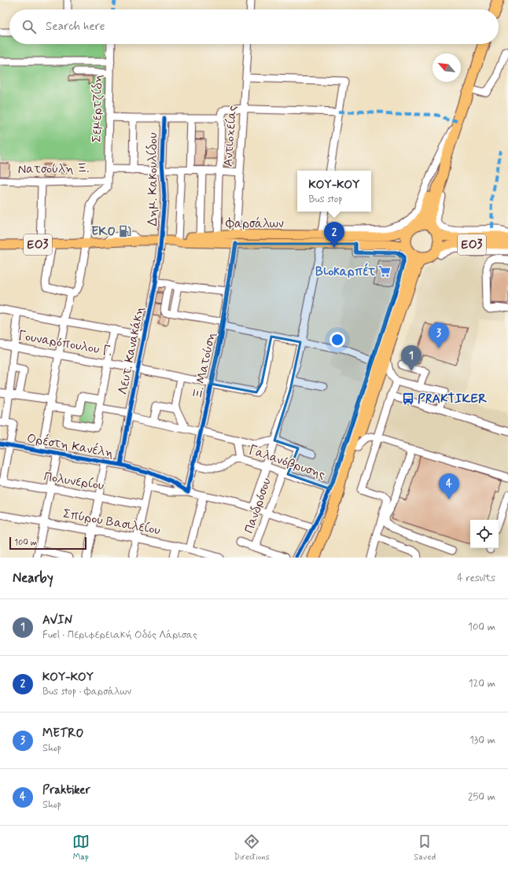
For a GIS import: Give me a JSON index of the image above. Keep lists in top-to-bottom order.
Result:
{
  "streets": {
    "highway": ["ΕΟ3"],
    "main road": ["Φαρσάλων"],
    "street": [
      "Σεμερτζίδη",
      "Αντιοχείας",
      "Νατσούλη Ξ.",
      "Δημ. Κακουλίδου",
      "Γουναρόπουλου Γ.",
      "Λευτ. Κανακάκη",
      "Ξ. Ματούση",
      "Ορέστη Κανέλη",
      "Γαλανόβρυσης",
      "Πολυνερίου",
      "Πανδρόσου",
      "Σπύρου Βασιλείου"
    ]
  },
  "crossings": [
    ["Σεμερτζίδη", "Νατσούλη Ξ."],
    ["Αντιοχείας", "Φαρσάλων"],
    ["Αντιοχείας", "Ξ. Ματούση"],
    ["Δημ. Κακουλίδου", "Φαρσάλων"],
    ["Δημ. Κακουλίδου", "Λευτ. Κανακάκη"],
    ["Φαρσάλων", "ΕΟ3"],
    ["Φαρσάλων", "Λευτ. Κανακάκη"],
    ["Φαρσάλων", "Ξ. Ματούση"],
    ["Γουναρόπουλου Γ.", "Λευτ. Κανακάκη"],
    ["Γουναρόπουλου Γ.", "Ξ. Ματούση"],
    ["Λευτ. Κανακάκη", "Ορέστη Κανέλη"],
    ["Ξ. Ματούση", "Ορέστη Κανέλη"],
    ["Ξ. Ματούση", "Γαλανόβρυσης"],
    ["Ορέστη Κανέλη", "Πανδρόσου"],
    ["Γαλανόβρυσης", "Πανδρόσου"]
  ],
  "places": {
    "fuel station": ["EKO"],
    "supermarket": ["Βιοκαρπέτ"],
    "bus stop": ["PRAKTIKER"]
  },
  "scale_bar": "100 m",
  "north": "top left",
  "page": {
    "search": "Search here",
    "popup": ["ΚΟΥ-ΚΟΥ", "Bus stop"],
    "pins": [
      "2",
      "3",
      "1",
      "4"
    ],
    "scale": "100 m",
    "heading": ["Nearby", "4 results"],
    "list": [
      {
        "mark": "1",
        "name": "AVIN",
        "note": "Fuel · Περιφερειακή Οδός Λάρισας",
        "value": "100 m"
      },
      {
        "mark": "2",
        "name": "ΚΟΥ-ΚΟΥ",
        "note": "Bus stop · Φαρσάλων",
        "value": "120 m"
      },
      {
        "mark": "3",
        "name": "METRO",
        "note": "Shop",
        "value": "130 m"
      },
      {
        "mark": "4",
        "name": "Praktiker",
        "note": "Shop",
        "value": "250 m"
      }
    ],
    "nav": ["Map", "Directions", "Saved"]
  }
}
